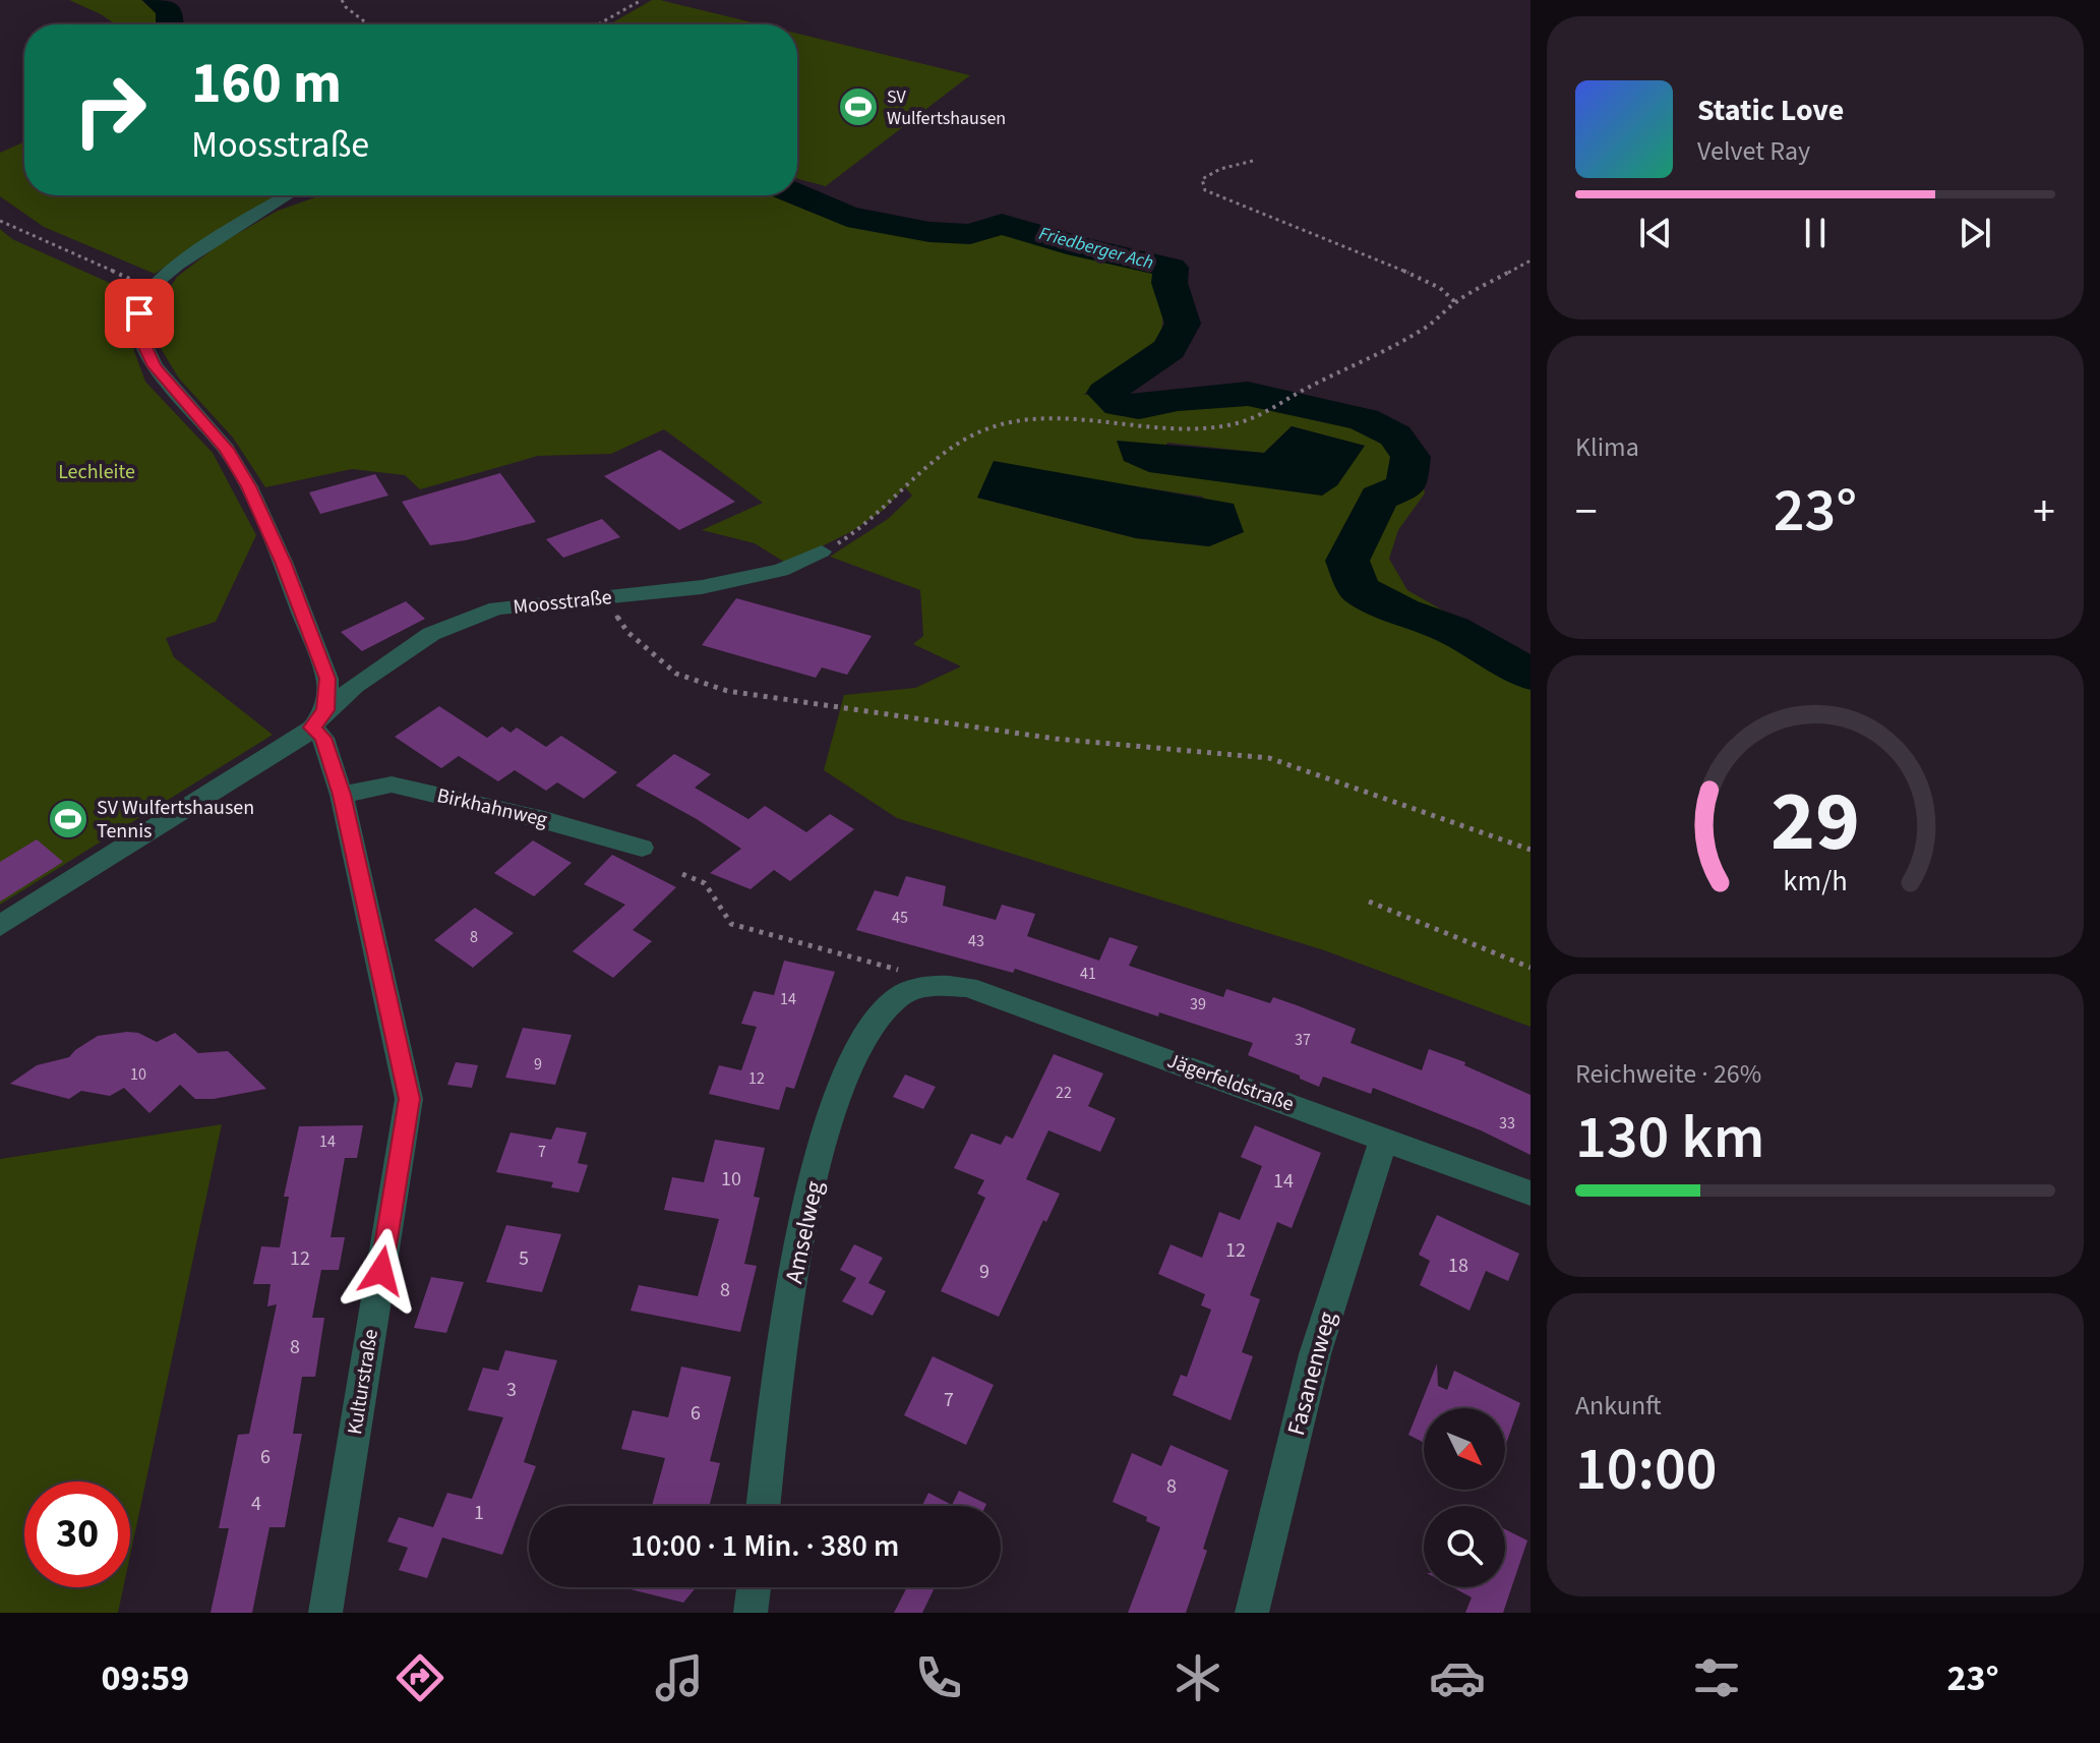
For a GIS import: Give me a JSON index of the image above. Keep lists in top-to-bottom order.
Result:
{
  "streets": {
    "street": [
      "Moosstraße",
      "Birkhahnweg",
      "Jägerfeldstraße",
      "Amselweg",
      "Fasanenweg",
      "Kulturstraße"
    ]
  },
  "crossings": [
    ["Moosstraße", "Kulturstraße"],
    ["Birkhahnweg", "Kulturstraße"],
    ["Jägerfeldstraße", "Amselweg"],
    ["Jägerfeldstraße", "Fasanenweg"]
  ],
  "water": ["Friedberger Ach"],
  "parks": ["Lechleite"],
  "places": {
    "sports": ["SV Wulfertshausen", "SV Wulfertshausen Tennis"]
  },
  "house_numbers": [
    "45",
    "8",
    "43",
    "41",
    "14",
    "39",
    "37",
    "9",
    "10",
    "12",
    "22",
    "33",
    "14",
    "7",
    "10",
    "14",
    "12",
    "12",
    "5",
    "18",
    "9",
    "8",
    "8",
    "3",
    "7",
    "6",
    "6",
    "8",
    "4",
    "1"
  ],
  "north": "bottom right",
  "page": {
    "turn": ["160 m", "Moosstraße"],
    "song": ["Static Love", "Velvet Ray"],
    "tile": [
      "Klima",
      ["Reichweite · 26%", "130 km"],
      ["Ankunft", "10:00"]
    ],
    "heat": ["−", "23°", "+"],
    "limit": "30",
    "trip": "10:00 · 1 Min. · 380 m",
    "tabs": ["09:59", "23°"],
    "gauge": ["29", "km/h"]
  }
}
